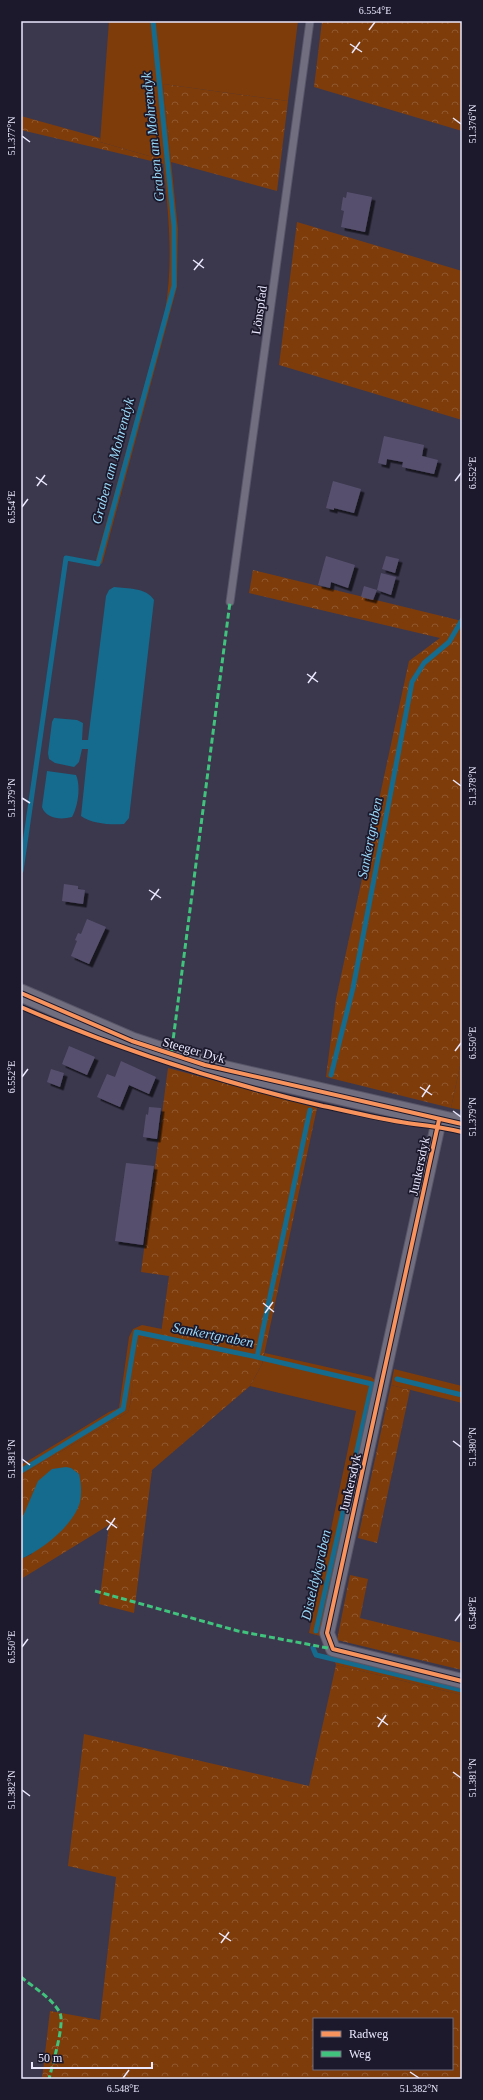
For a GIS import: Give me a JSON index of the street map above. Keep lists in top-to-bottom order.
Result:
{
  "streets": {
    "street": ["Steeger Dyk", "Junkersdyk"],
    "lane": ["Lönspfad"]
  },
  "crossings": [
    ["Steeger Dyk", "Junkersdyk"]
  ],
  "water": ["Graben am Mohrendyk", "Sankertgraben", "Disteldykgraben"],
  "legend": ["Radweg", "Weg"],
  "scale_bar": "50 m",
  "coordinates": [
    "6.554°E",
    "51.376°N",
    "51.377°N",
    "6.552°E",
    "51.378°N",
    "51.379°N",
    "6.550°E",
    "51.380°N",
    "51.381°N",
    "6.548°E",
    "51.382°N"
  ]
}
